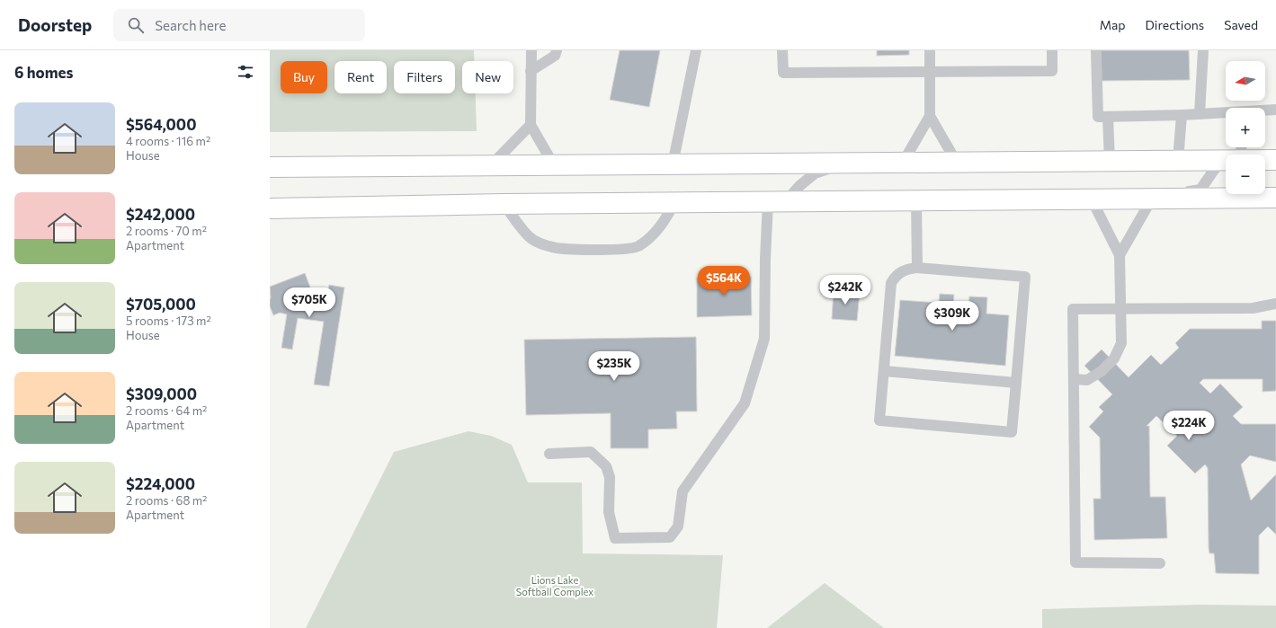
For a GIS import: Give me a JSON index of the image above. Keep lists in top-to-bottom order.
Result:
{
  "parks": ["Lions Lake Softball Complex"],
  "north": "left",
  "page": {
    "header": "Doorstep",
    "search": "Search here",
    "nav": ["Map", "Directions", "Saved"],
    "heading": "6 homes",
    "map_buttons": ["+", "−"],
    "chip": [
      "Buy",
      "Rent",
      "Filters",
      "New"
    ],
    "list": [
      {
        "name": "$564,000",
        "note": "4 rooms · 116 m² · House"
      },
      {
        "name": "$242,000",
        "note": "2 rooms · 70 m² · Apartment"
      },
      {
        "name": "$705,000",
        "note": "5 rooms · 173 m² · House"
      },
      {
        "name": "$309,000",
        "note": "2 rooms · 64 m² · Apartment"
      },
      {
        "name": "$224,000",
        "note": "2 rooms · 68 m² · Apartment"
      }
    ],
    "price": [
      "$564K",
      "$242K",
      "$705K",
      "$309K",
      "$235K",
      "$224K"
    ]
  }
}
